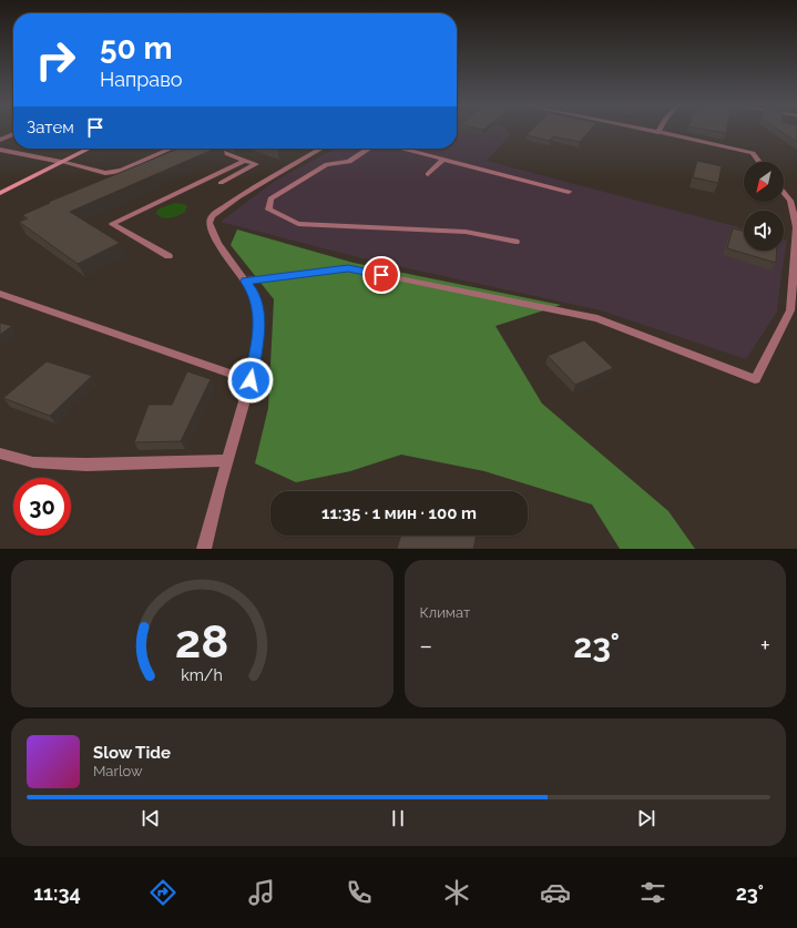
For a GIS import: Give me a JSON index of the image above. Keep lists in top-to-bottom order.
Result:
{
  "north": "bottom left",
  "page": {
    "turn": ["50 m", "Направо"],
    "then": "Затем",
    "limit": "30",
    "trip": "11:35 · 1 мин · 100 m",
    "tile": "Климат",
    "heat": ["−", "23°", "+"],
    "song": ["Slow Tide", "Marlow"],
    "tabs": ["11:34", "23°"],
    "gauge": ["28", "km/h"]
  }
}
